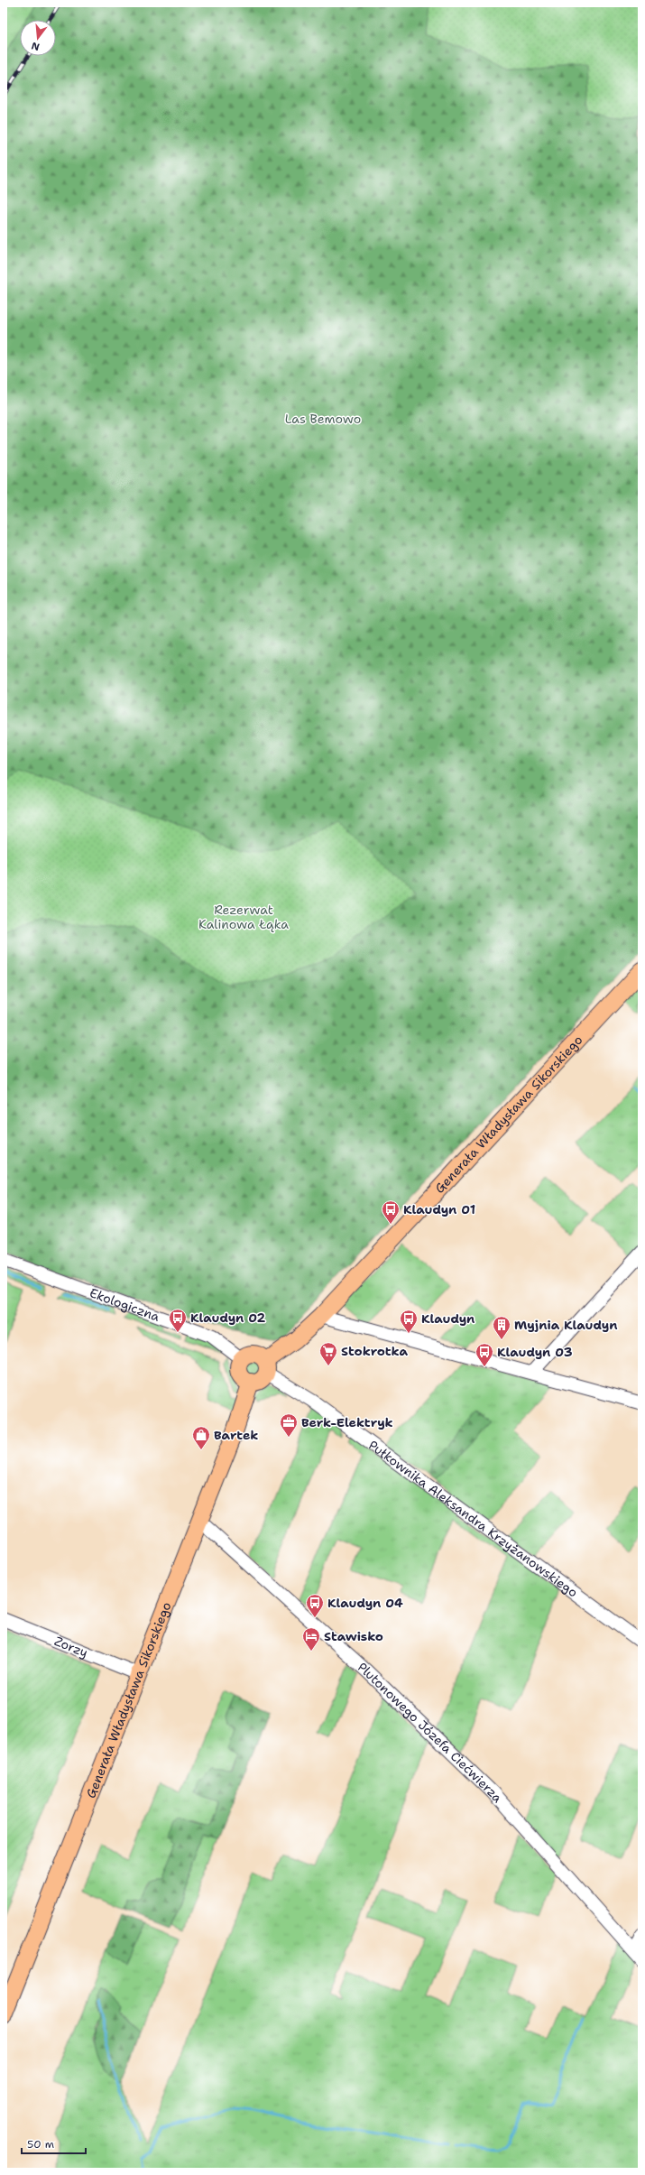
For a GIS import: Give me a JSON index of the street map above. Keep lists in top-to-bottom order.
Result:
{
  "streets": {
    "main road": ["Generała Władysława Sikorskiego"],
    "street": [
      "Ekologiczna",
      "Pułkownika Aleksandra Krzyżanowskiego",
      "Zorzy",
      "Plutonowego Józefa Ciećwierza"
    ]
  },
  "crossings": [
    ["Generała Władysława Sikorskiego", "Ekologiczna"],
    ["Generała Władysława Sikorskiego", "Pułkownika Aleksandra Krzyżanowskiego"],
    ["Generała Władysława Sikorskiego", "Zorzy"],
    ["Generała Władysława Sikorskiego", "Plutonowego Józefa Ciećwierza"],
    ["Ekologiczna", "Pułkownika Aleksandra Krzyżanowskiego"]
  ],
  "parks": ["Las Bemowo", "Rezerwat Kalinowa Łąka"],
  "places": {
    "bus stop": [
      "Klaudyn 01",
      "Klaudyn 02",
      "Klaudyn",
      "Klaudyn 03",
      "Klaudyn 04"
    ],
    "building": ["Myjnia Klaudyn"],
    "supermarket": ["Stokrotka"],
    "office": ["Berk-Elektryk"],
    "shop": ["Bartek"],
    "hotel": ["Stawisko"]
  },
  "scale_bar": "50 m",
  "north": "bottom"
}
